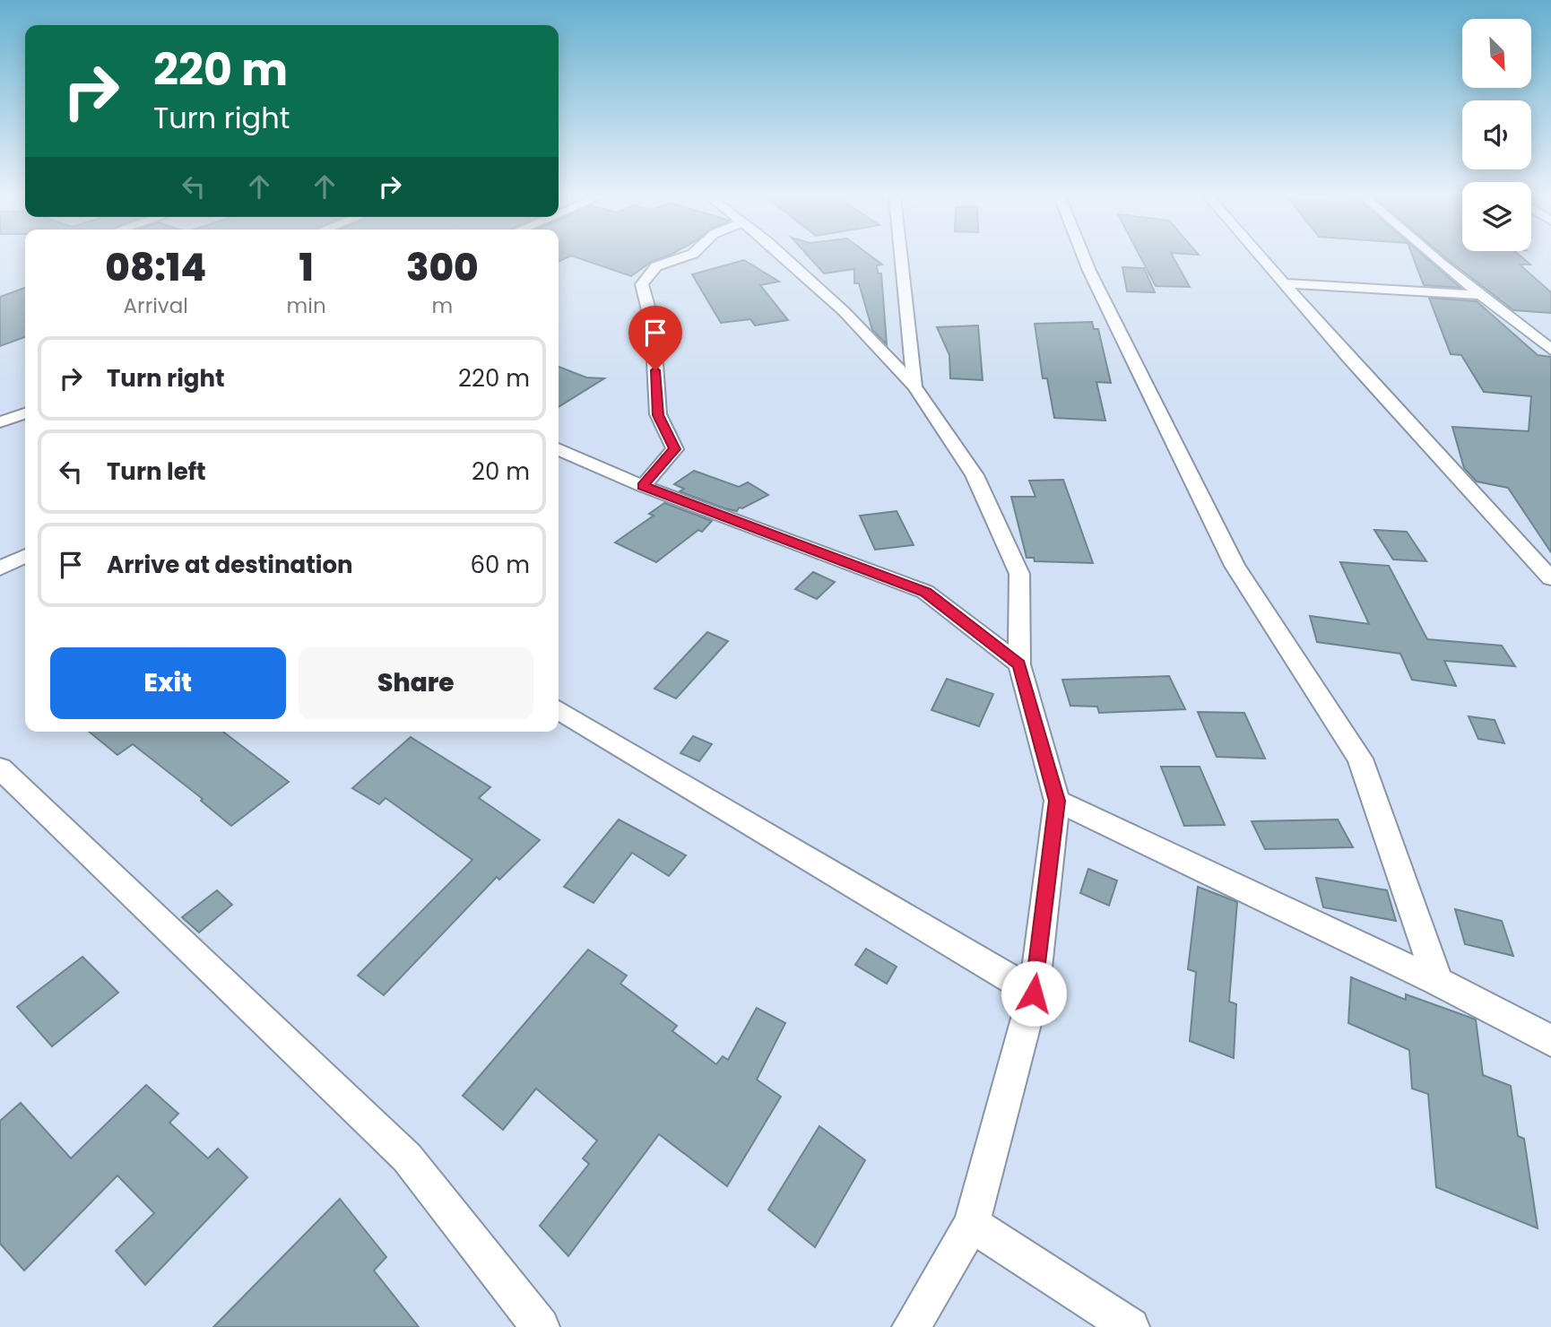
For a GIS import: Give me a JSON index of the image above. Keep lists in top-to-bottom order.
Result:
{
  "north": "bottom right",
  "page": {
    "turn": ["220 m", "Turn right"],
    "eta": [
      "08:14",
      "Arrival",
      "1",
      "min",
      "300",
      "m"
    ],
    "list": [
      {
        "name": "Turn right",
        "value": "220 m"
      },
      {
        "name": "Turn left",
        "value": "20 m"
      },
      {
        "name": "Arrive at destination",
        "value": "60 m"
      }
    ],
    "buttons": ["Exit", "Share"]
  }
}
